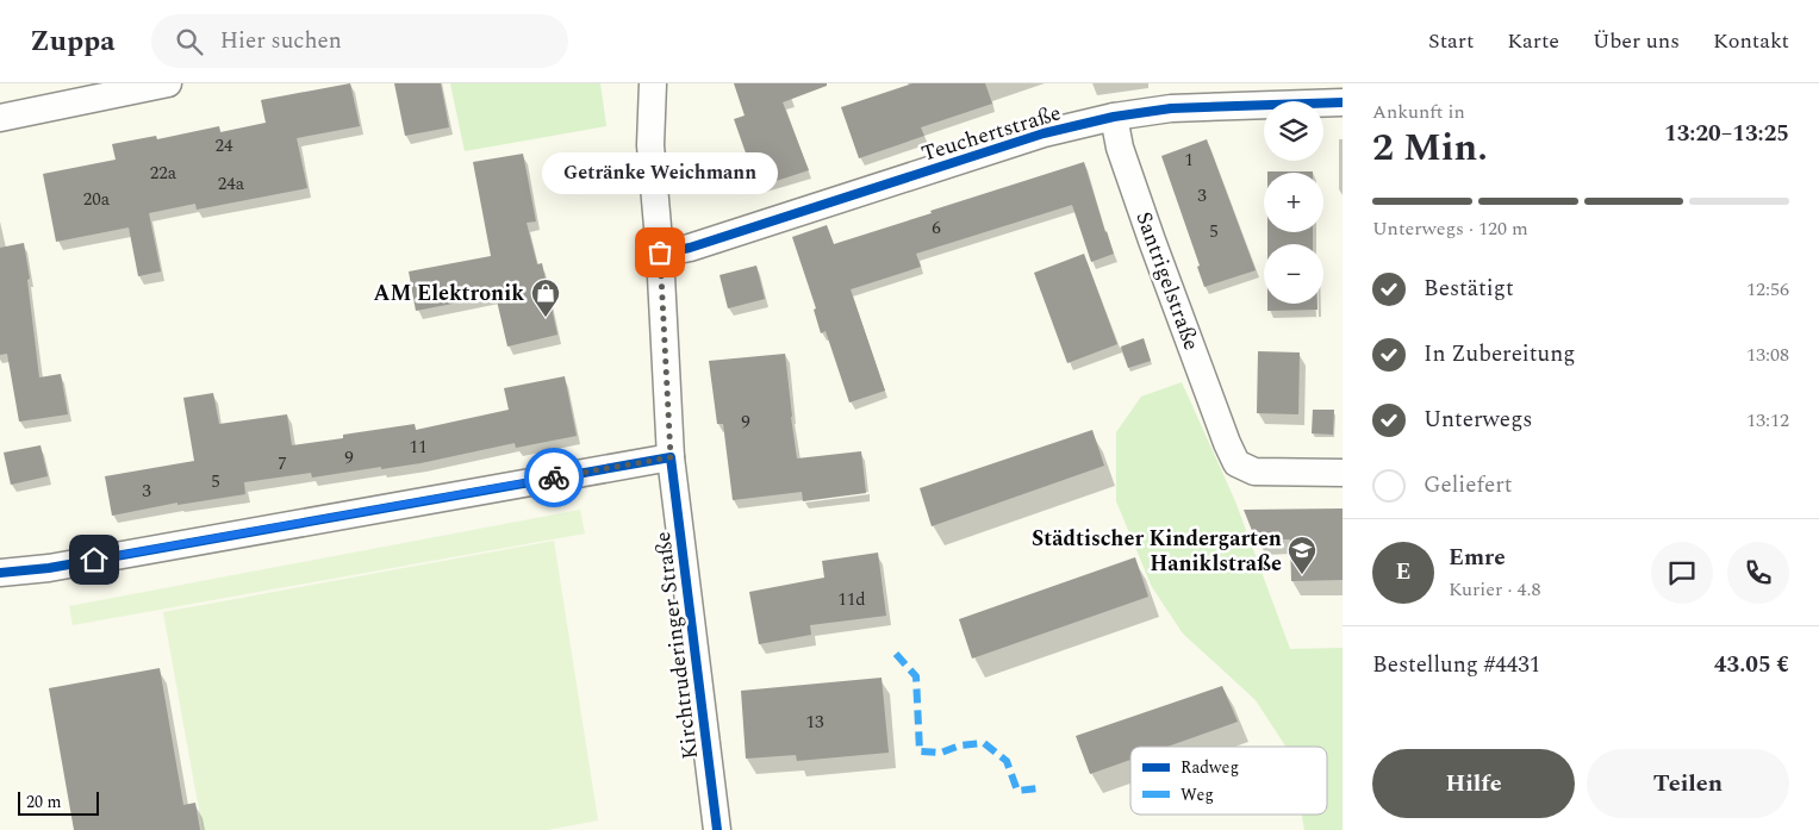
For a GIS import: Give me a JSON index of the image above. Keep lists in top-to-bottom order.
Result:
{
  "streets": {
    "street": ["Teuchertstraße", "Santrigelstraße", "Kirchtruderinger Straße"]
  },
  "crossings": [
    ["Teuchertstraße", "Santrigelstraße"],
    ["Teuchertstraße", "Kirchtruderinger Straße"]
  ],
  "places": {
    "other": ["Getränke Weichmann"],
    "shop": ["AM Elektronik"],
    "school or university": ["Städtischer Kindergarten Haniklstraße"]
  },
  "house_numbers": [
    "24",
    "1",
    "22a",
    "24a",
    "3",
    "20a",
    "6",
    "5",
    "9",
    "11",
    "9",
    "7",
    "5",
    "3",
    "11d",
    "13"
  ],
  "legend": ["Radweg", "Weg"],
  "scale_bar": "20 m",
  "page": {
    "header": "Zuppa",
    "search": "Hier suchen",
    "nav": [
      "Start",
      "Karte",
      "Über uns",
      "Kontakt"
    ],
    "heading": ["2 Min.", "Ankunft in", "13:20–13:25"],
    "panel": [
      "Emre",
      "Kurier · 4.8",
      "Bestellung #4431",
      "43.05 €"
    ],
    "map_buttons": ["+", "−"],
    "bubble": "Getränke Weichmann",
    "bar": "Unterwegs · 120 m",
    "list": [
      ["Bestätigt", "12:56"],
      ["In Zubereitung", "13:08"],
      ["Unterwegs", "13:12"],
      "Geliefert"
    ],
    "round": "E",
    "buttons": ["Hilfe", "Teilen"],
    "scale": "20 m"
  }
}
